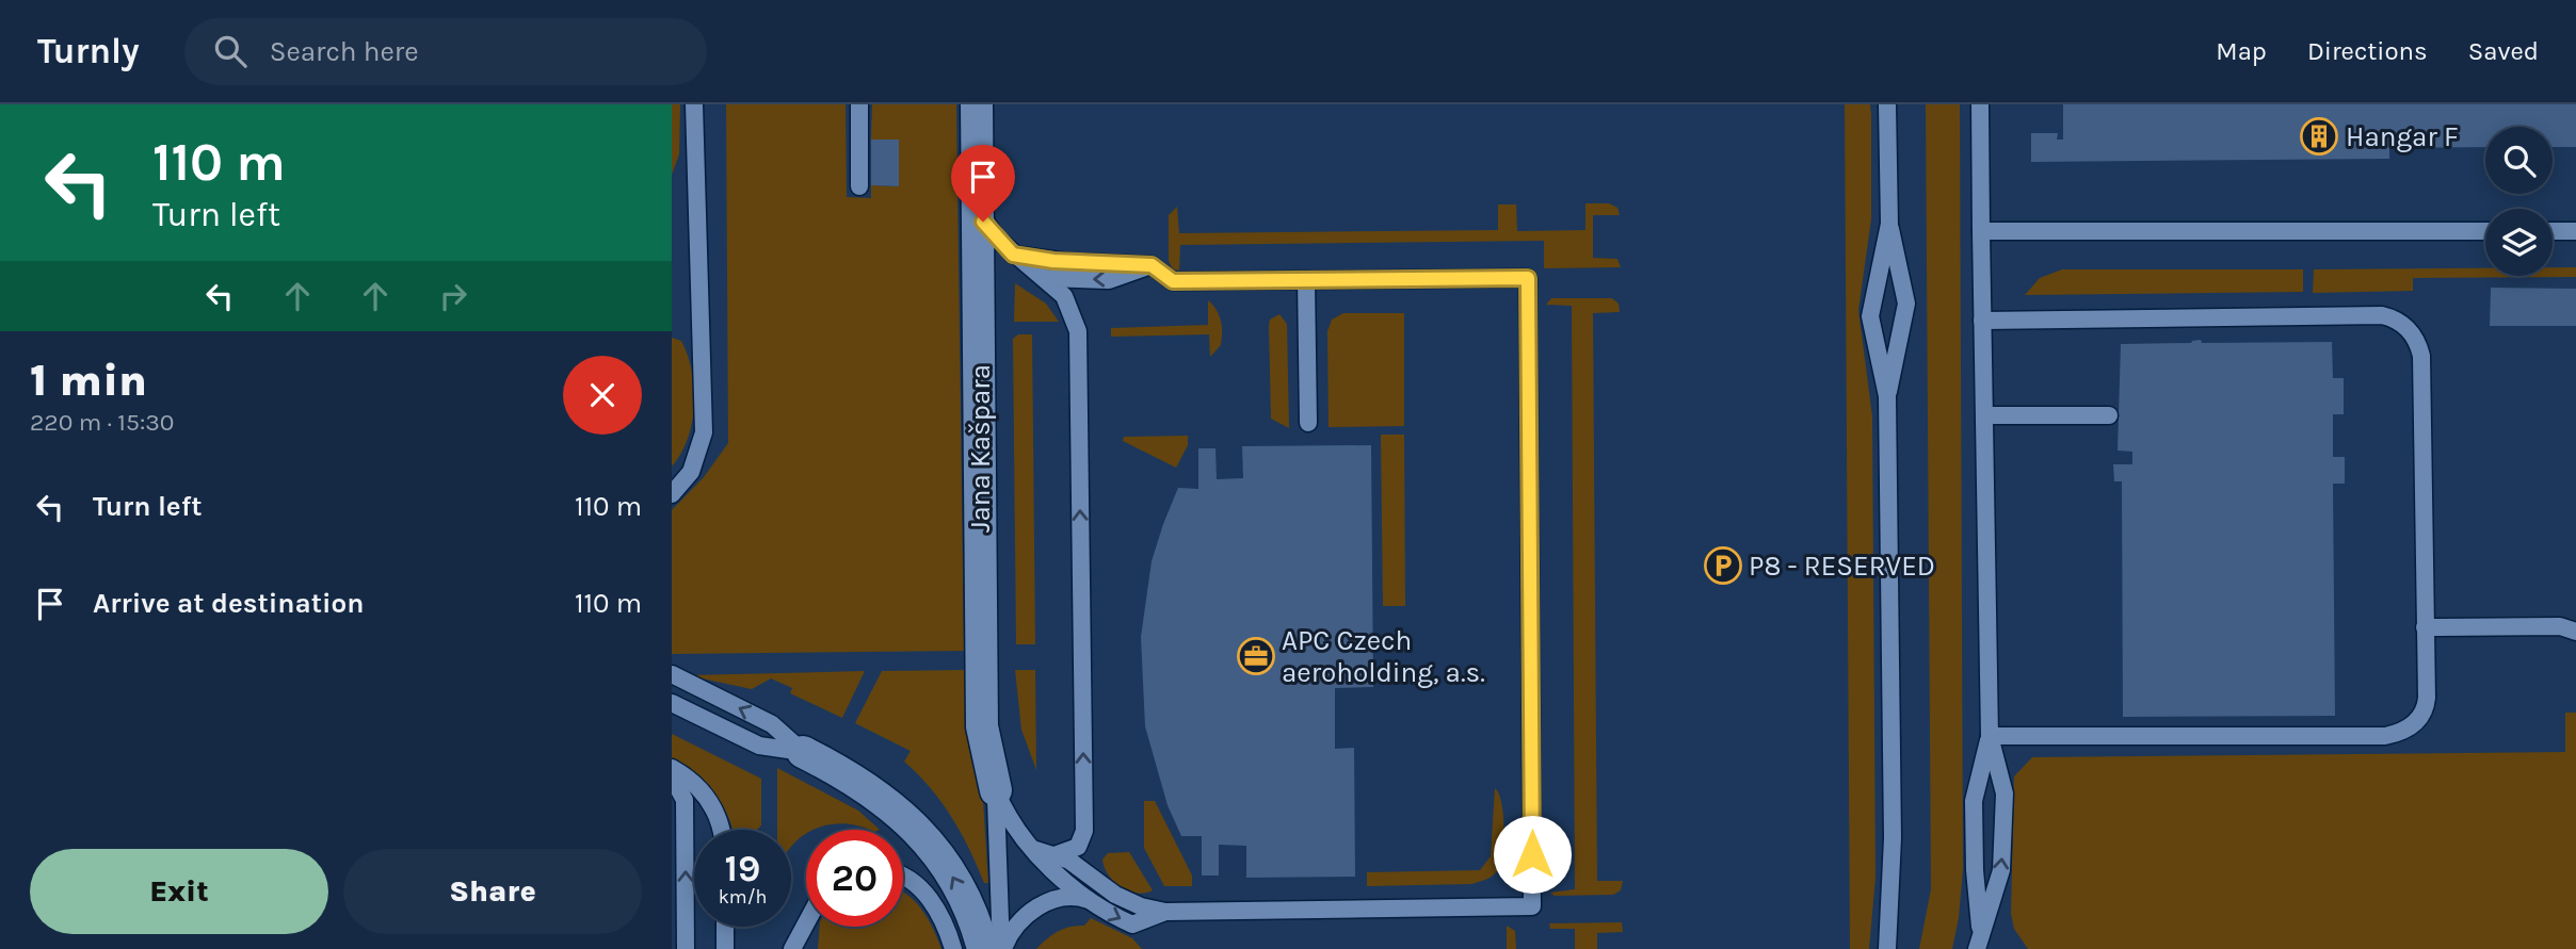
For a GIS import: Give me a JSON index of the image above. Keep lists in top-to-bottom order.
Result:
{
  "streets": {
    "street": ["Jana Kašpara"]
  },
  "places": {
    "building": ["Hangar F"],
    "parking": ["P8 - RESERVED"],
    "office": ["APC Czech aeroholding, a.s."]
  },
  "page": {
    "header": "Turnly",
    "search": "Search here",
    "nav": ["Map", "Directions", "Saved"],
    "turn": ["110 m", "Turn left"],
    "heading": ["1 min", "220 m · 15:30"],
    "list": [
      {
        "name": "Turn left",
        "value": "110 m"
      },
      {
        "name": "Arrive at destination",
        "value": "110 m"
      }
    ],
    "speed": "19 km/h",
    "limit": "20",
    "buttons": ["Exit", "Share"]
  }
}
